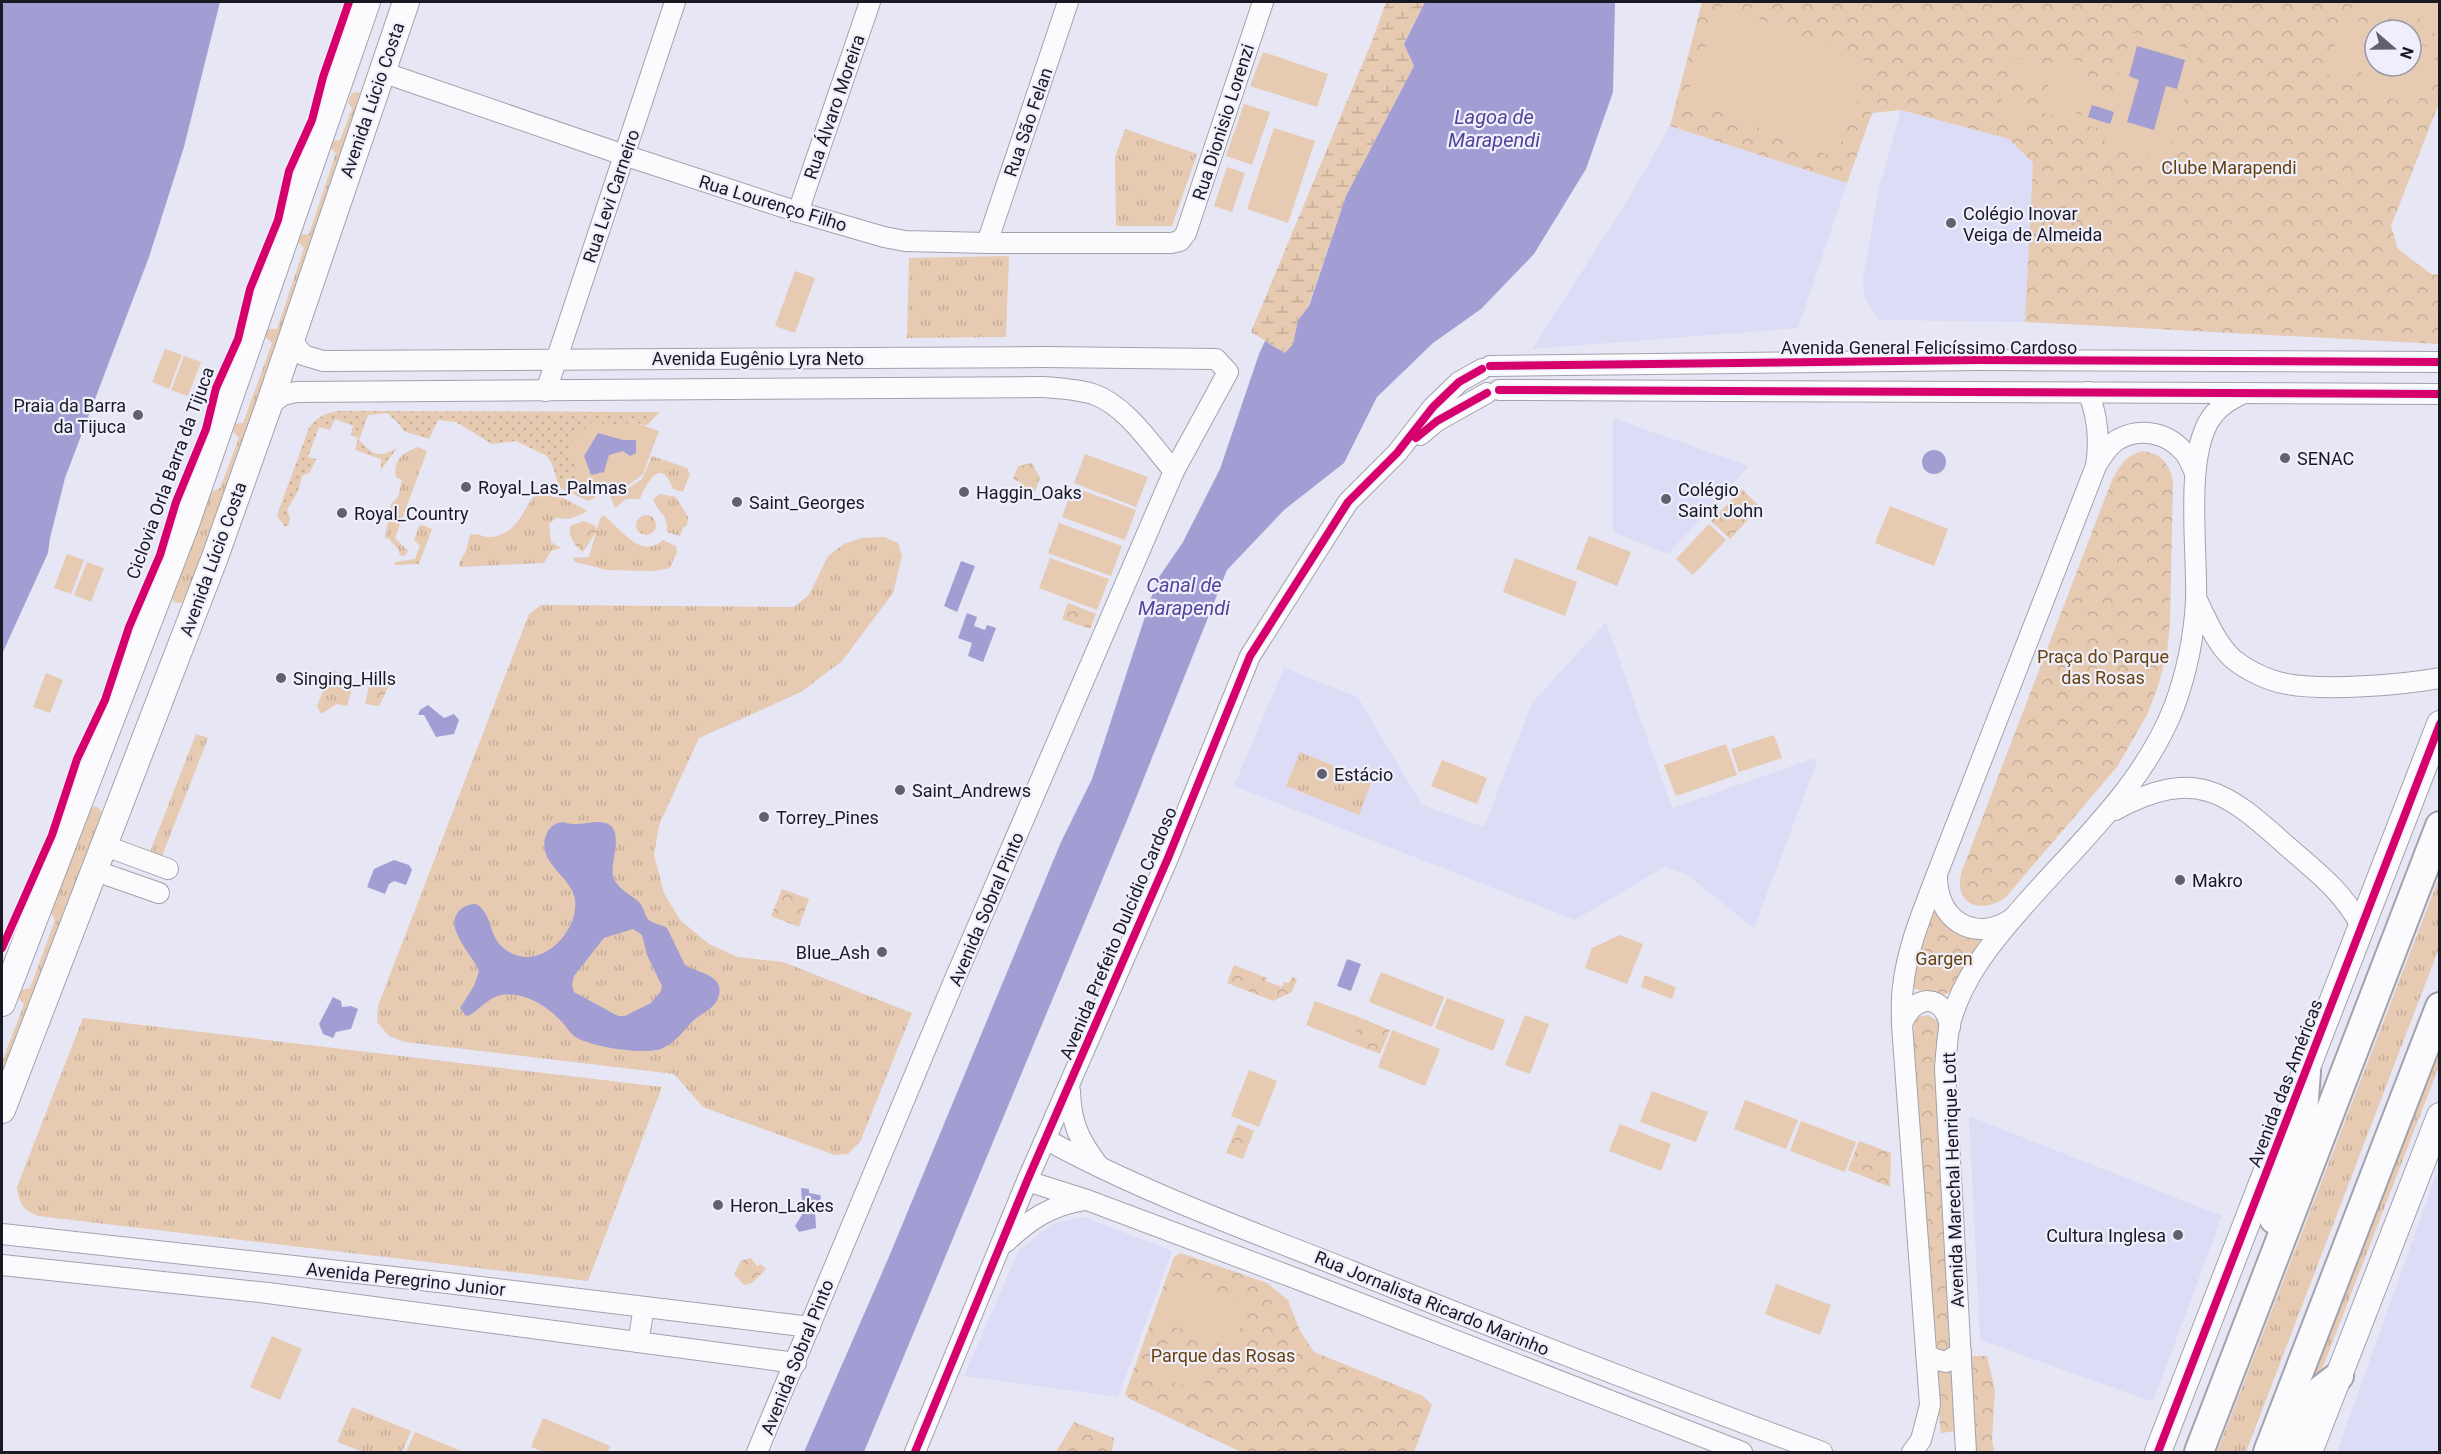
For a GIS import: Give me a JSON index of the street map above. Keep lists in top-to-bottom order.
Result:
{
  "streets": {
    "main road": ["Avenida Lúcio Costa", "Avenida das Américas"],
    "street": [
      "Rua Álvaro Moreira",
      "Rua São Felan",
      "Rua Dionisio Lorenzi",
      "Rua Levi Carneiro",
      "Rua Lourenço Filho",
      "Avenida General Felicíssimo Cardoso",
      "Avenida Eugênio Lyra Neto",
      "Avenida Sobral Pinto",
      "Avenida Prefeito Dulcídio Cardoso",
      "Avenida Marechal Henrique Lott",
      "Avenida Peregrino Junior",
      "Rua Jornalista Ricardo Marinho"
    ],
    "cycle path": ["Ciclovia Orla Barra da Tijuca"]
  },
  "crossings": [
    ["Avenida Lúcio Costa", "Rua Lourenço Filho"],
    ["Avenida Lúcio Costa", "Avenida Eugênio Lyra Neto"],
    ["Rua Álvaro Moreira", "Rua Lourenço Filho"],
    ["Rua São Felan", "Rua Lourenço Filho"],
    ["Rua Dionisio Lorenzi", "Rua Lourenço Filho"],
    ["Rua Levi Carneiro", "Rua Lourenço Filho"],
    ["Rua Levi Carneiro", "Avenida Eugênio Lyra Neto"],
    ["Avenida Eugênio Lyra Neto", "Avenida Sobral Pinto"],
    ["Avenida Sobral Pinto", "Avenida Peregrino Junior"],
    ["Avenida Prefeito Dulcídio Cardoso", "Rua Jornalista Ricardo Marinho"]
  ],
  "water": ["Lagoa de Marapendi", "Canal de Marapendi"],
  "parks": [
    "Clube Marapendi",
    "Praça do Parque das Rosas",
    "Gargen",
    "Parque das Rosas"
  ],
  "places": [
    "Colégio Inovar Veiga de Almeida",
    "Praia da Barra da Tijuca",
    "SENAC",
    "Royal_Las_Palmas",
    "Haggin_Oaks",
    "Colégio Saint John",
    "Saint_Georges",
    "Royal_Country",
    "Singing_Hills",
    "Estácio",
    "Saint_Andrews",
    "Torrey_Pines",
    "Makro",
    "Blue_Ash",
    "Heron_Lakes",
    "Cultura Inglesa"
  ],
  "north": "right"
}
